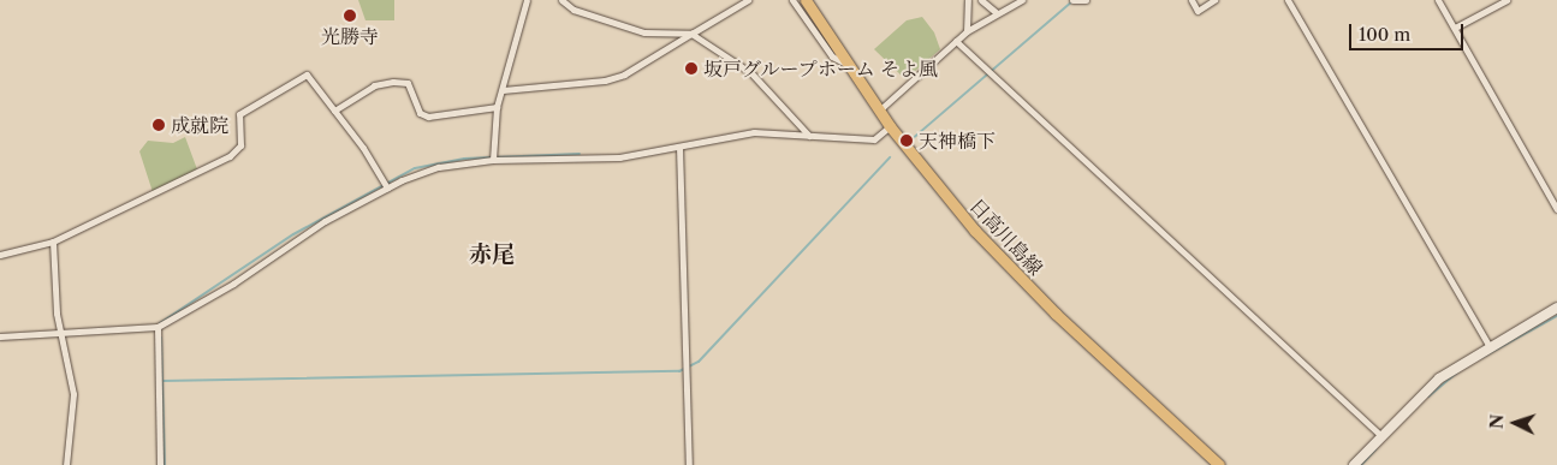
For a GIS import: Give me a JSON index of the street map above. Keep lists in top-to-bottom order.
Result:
{
  "streets": {
    "main road": ["日高川島線"]
  },
  "districts": ["赤尾"],
  "places": [
    "光勝寺",
    "坂戸グループホーム そよ風",
    "成就院",
    "天神橋下"
  ],
  "scale_bar": "100 m",
  "north": "left"
}
